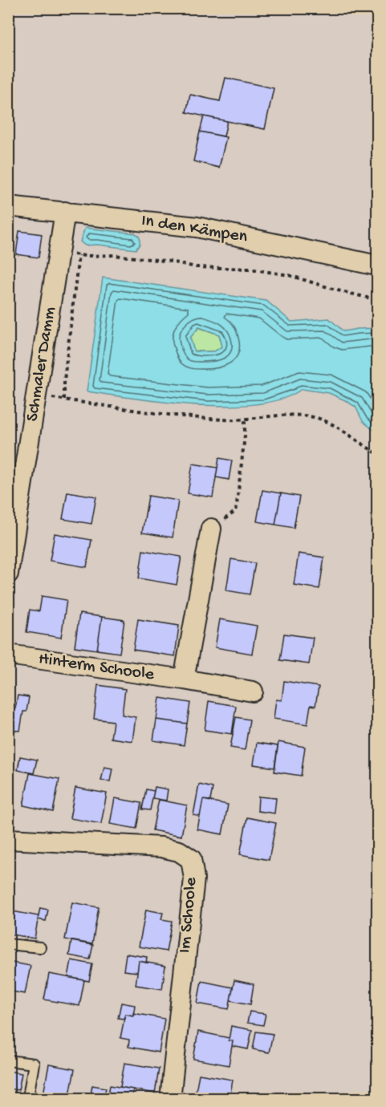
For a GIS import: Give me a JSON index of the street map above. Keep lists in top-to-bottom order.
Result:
{
  "streets": {
    "street": [
      "In den Kämpen",
      "Schmaler Damm",
      "Hinterm Schoole",
      "Im Schoole"
    ]
  },
  "crossings": [
    ["In den Kämpen", "Schmaler Damm"]
  ]
}
